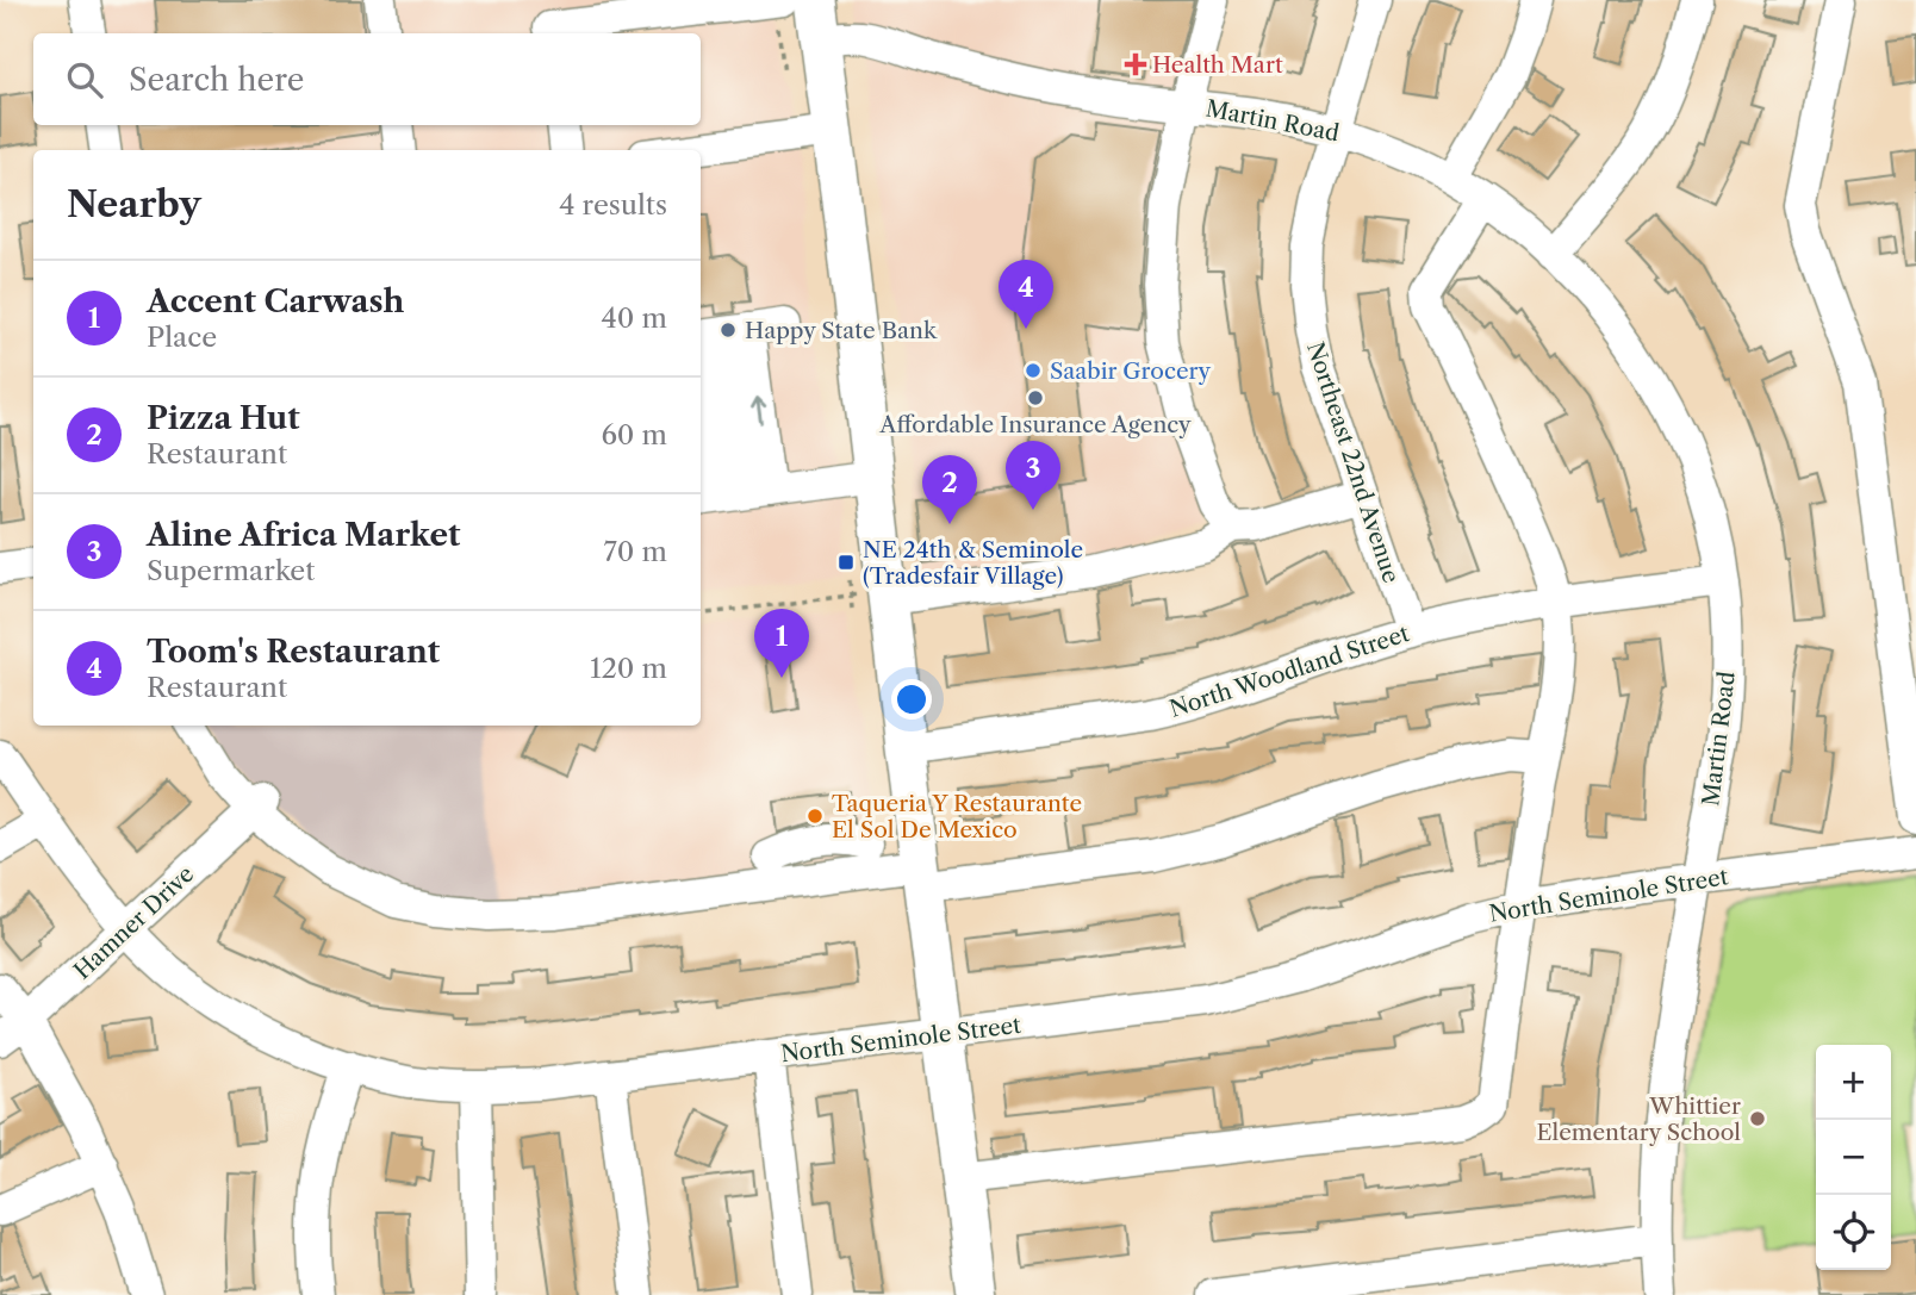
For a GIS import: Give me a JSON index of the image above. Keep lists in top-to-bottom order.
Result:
{
  "streets": {
    "street": [
      "Martin Road",
      "Northeast 22nd Avenue",
      "North Woodland Street",
      "North Seminole Street",
      "Hamner Drive"
    ]
  },
  "crossings": [
    ["Martin Road", "Northeast 22nd Avenue"],
    ["Martin Road", "North Woodland Street"],
    ["Martin Road", "North Seminole Street"],
    ["Northeast 22nd Avenue", "North Woodland Street"],
    ["North Seminole Street", "Hamner Drive"]
  ],
  "places": {
    "health": ["Health Mart"],
    "other": [
      "Happy State Bank",
      "Saabir Grocery",
      "Affordable Insurance Agency",
      "Taqueria Y Restaurante El Sol De Mexico",
      "Whittier Elementary School"
    ],
    "transit": ["NE 24th & Seminole (Tradesfair Village)"]
  },
  "page": {
    "search": "Search here",
    "heading": ["Nearby", "4 results"],
    "list": [
      {
        "mark": "1",
        "name": "Accent Carwash",
        "note": "Place",
        "value": "40 m"
      },
      {
        "mark": "2",
        "name": "Pizza Hut",
        "note": "Restaurant",
        "value": "60 m"
      },
      {
        "mark": "3",
        "name": "Aline Africa Market",
        "note": "Supermarket",
        "value": "70 m"
      },
      {
        "mark": "4",
        "name": "Toom's Restaurant",
        "note": "Restaurant",
        "value": "120 m"
      }
    ],
    "pins": [
      "4",
      "3",
      "2",
      "1"
    ],
    "map_buttons": ["+", "−"]
  }
}
